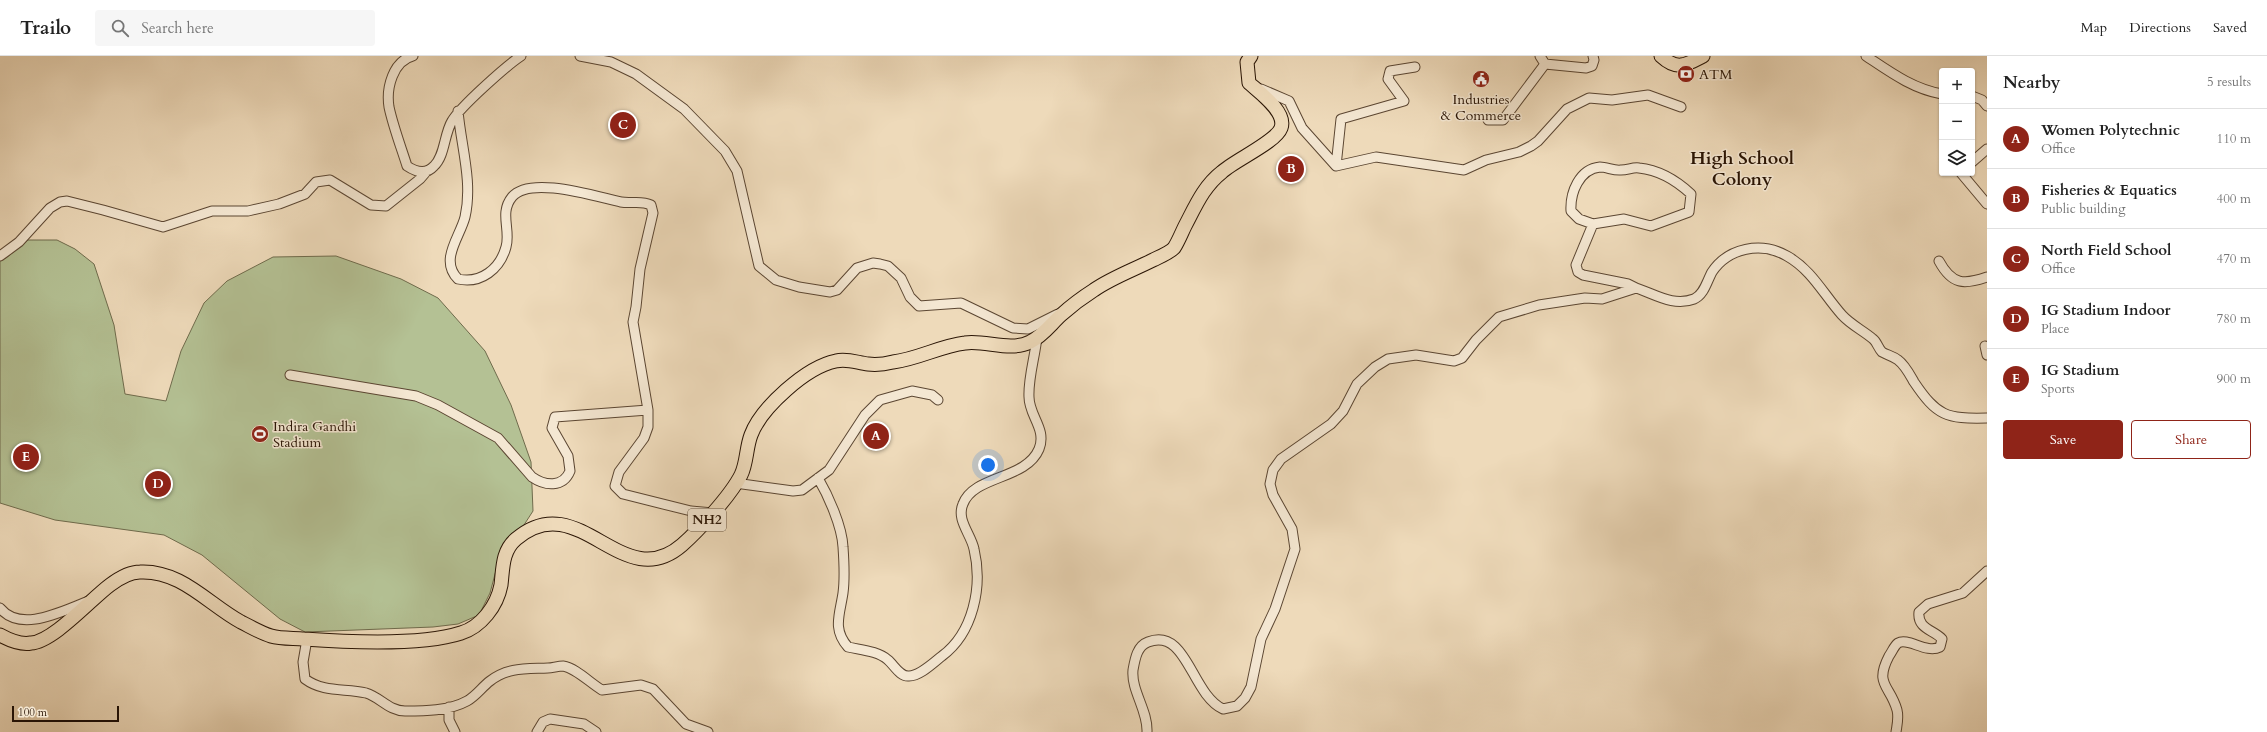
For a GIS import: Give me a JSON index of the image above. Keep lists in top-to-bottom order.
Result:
{
  "streets": {
    "highway": ["NH2"]
  },
  "districts": ["High School Colony"],
  "places": {
    "bank": ["ATM"],
    "public building": ["Industries & Commerce"],
    "sports": ["Indira Gandhi Stadium"]
  },
  "scale_bar": "100 m",
  "page": {
    "header": "Trailo",
    "search": "Search here",
    "nav": ["Map", "Directions", "Saved"],
    "heading": ["Nearby", "5 results"],
    "map_buttons": ["+", "−"],
    "list": [
      {
        "mark": "A",
        "name": "Women Polytechnic",
        "note": "Office",
        "value": "110 m"
      },
      {
        "mark": "B",
        "name": "Fisheries & Equatics",
        "note": "Public building",
        "value": "400 m"
      },
      {
        "mark": "C",
        "name": "North Field School",
        "note": "Office",
        "value": "470 m"
      },
      {
        "mark": "D",
        "name": "IG Stadium Indoor",
        "note": "Place",
        "value": "780 m"
      },
      {
        "mark": "E",
        "name": "IG Stadium",
        "note": "Sports",
        "value": "900 m"
      }
    ],
    "pins": [
      "C",
      "B",
      "A",
      "E",
      "D"
    ],
    "buttons": ["Save", "Share"],
    "scale": "100 m"
  }
}
